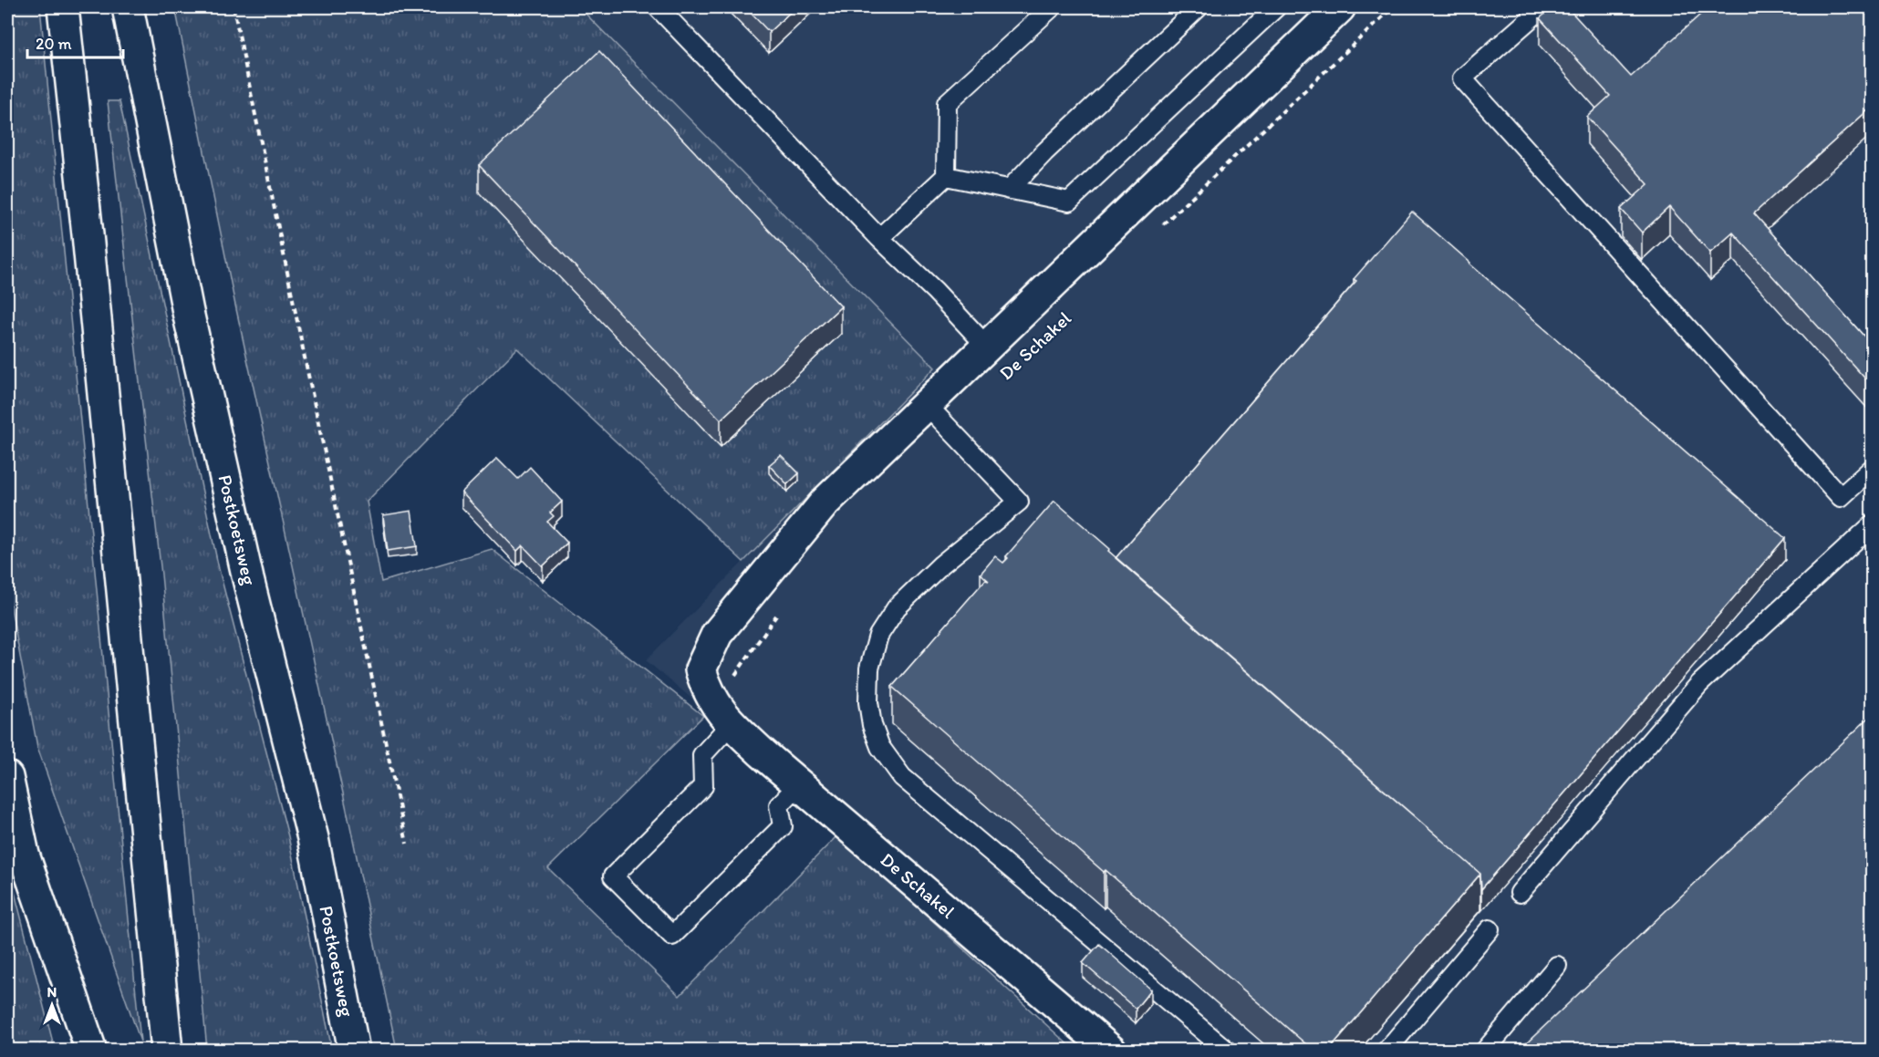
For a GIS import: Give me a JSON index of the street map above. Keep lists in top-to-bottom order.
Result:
{
  "streets": {
    "main road": ["De Schakel", "Postkoetsweg"]
  },
  "scale_bar": "20 m",
  "north": "top"
}
